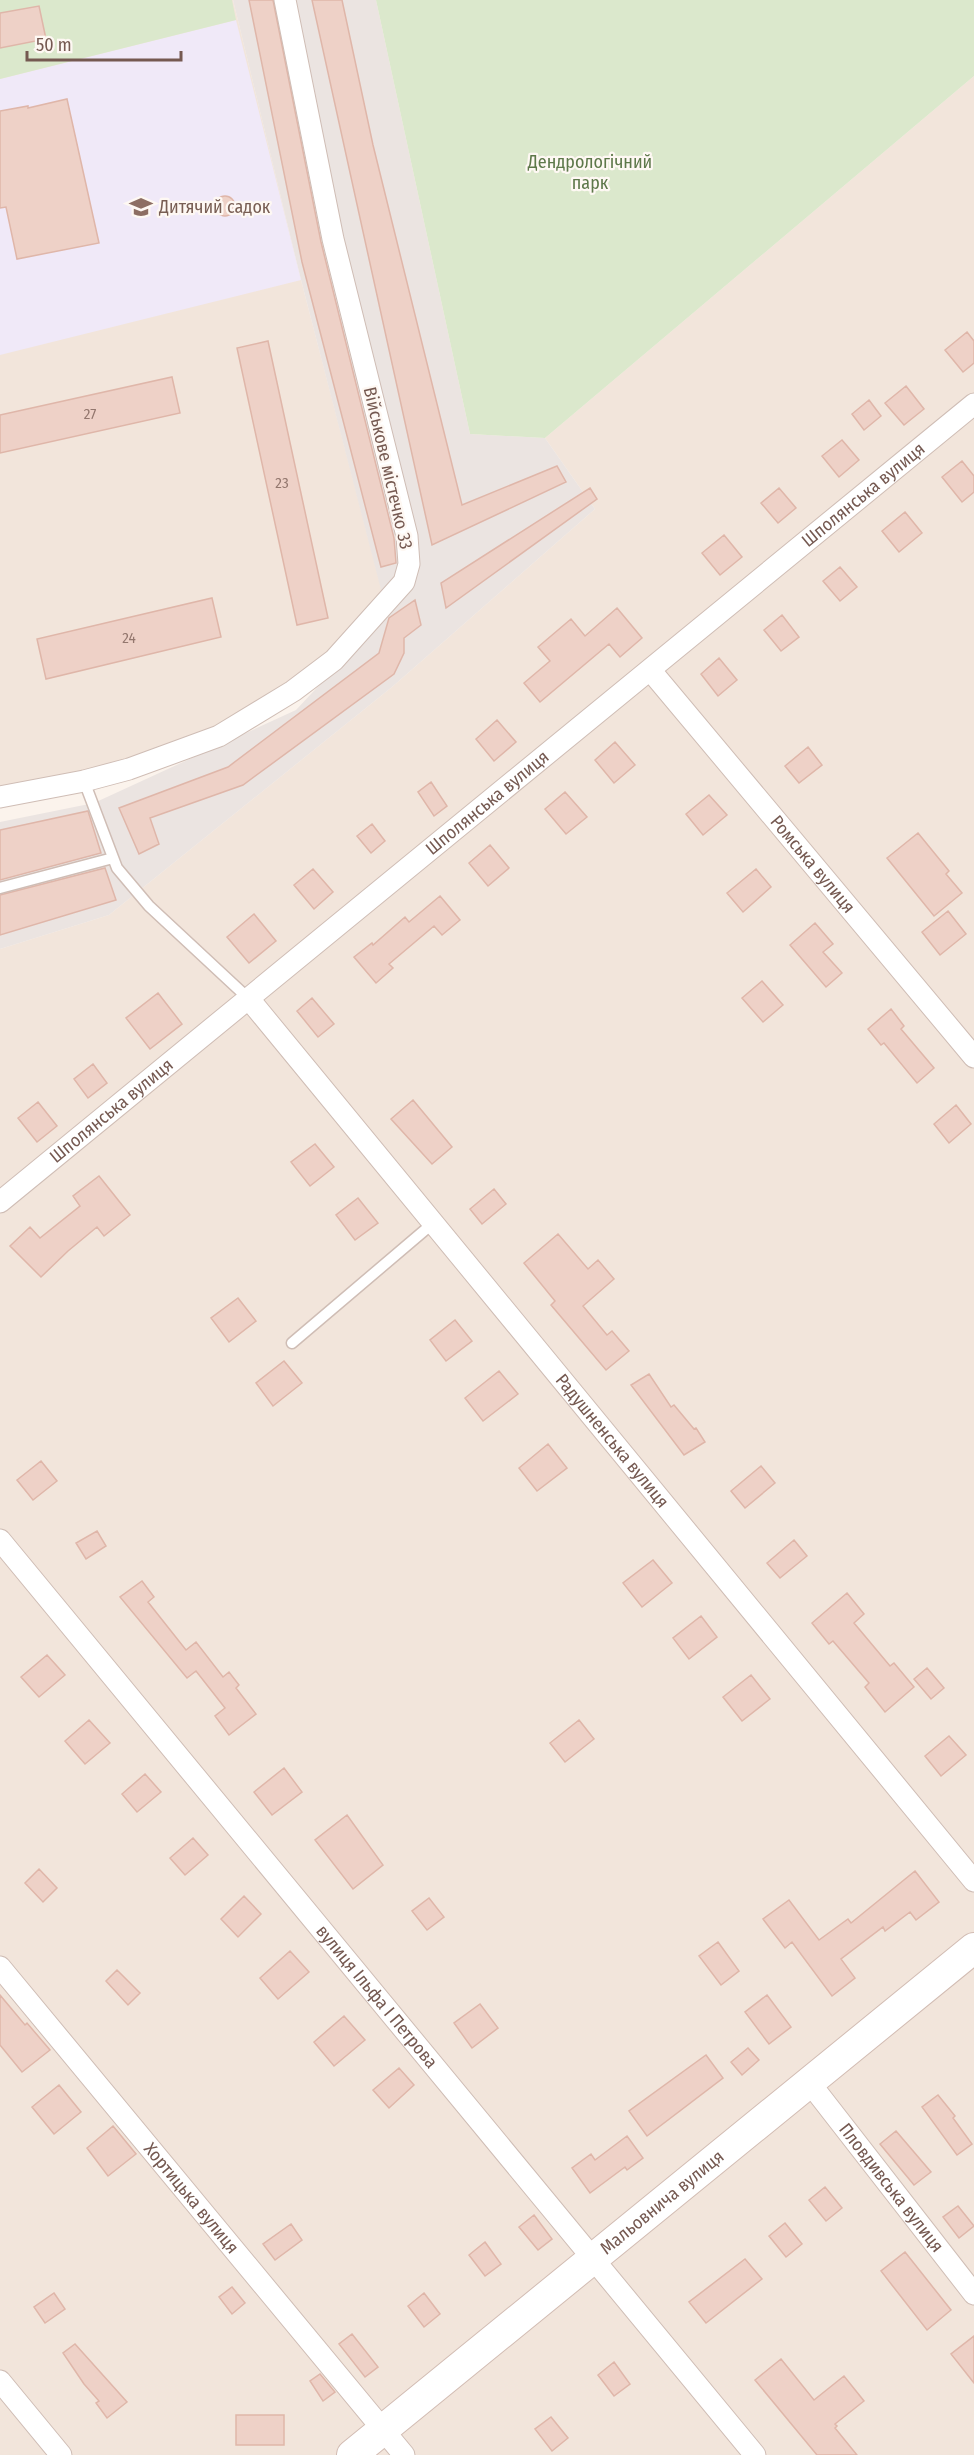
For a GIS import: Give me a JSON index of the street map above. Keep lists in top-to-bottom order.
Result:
{
  "streets": {
    "street": [
      "Військове містечко 33",
      "Шполянська вулиця",
      "Ромська вулиця",
      "Радушненська вулиця",
      "вулиця Ільфа І Петрова",
      "Пловдивська вулиця",
      "Хортицька вулиця",
      "Мальовнича вулиця"
    ]
  },
  "crossings": [
    ["Шполянська вулиця", "Ромська вулиця"],
    ["Шполянська вулиця", "Радушненська вулиця"],
    ["вулиця Ільфа І Петрова", "Мальовнича вулиця"],
    ["Пловдивська вулиця", "Мальовнича вулиця"],
    ["Хортицька вулиця", "Мальовнича вулиця"]
  ],
  "parks": ["Дендрологічний парк"],
  "places": {
    "school or university": ["Дитячий садок"]
  },
  "house_numbers": ["27", "23", "24"],
  "scale_bar": "50 m"
}
